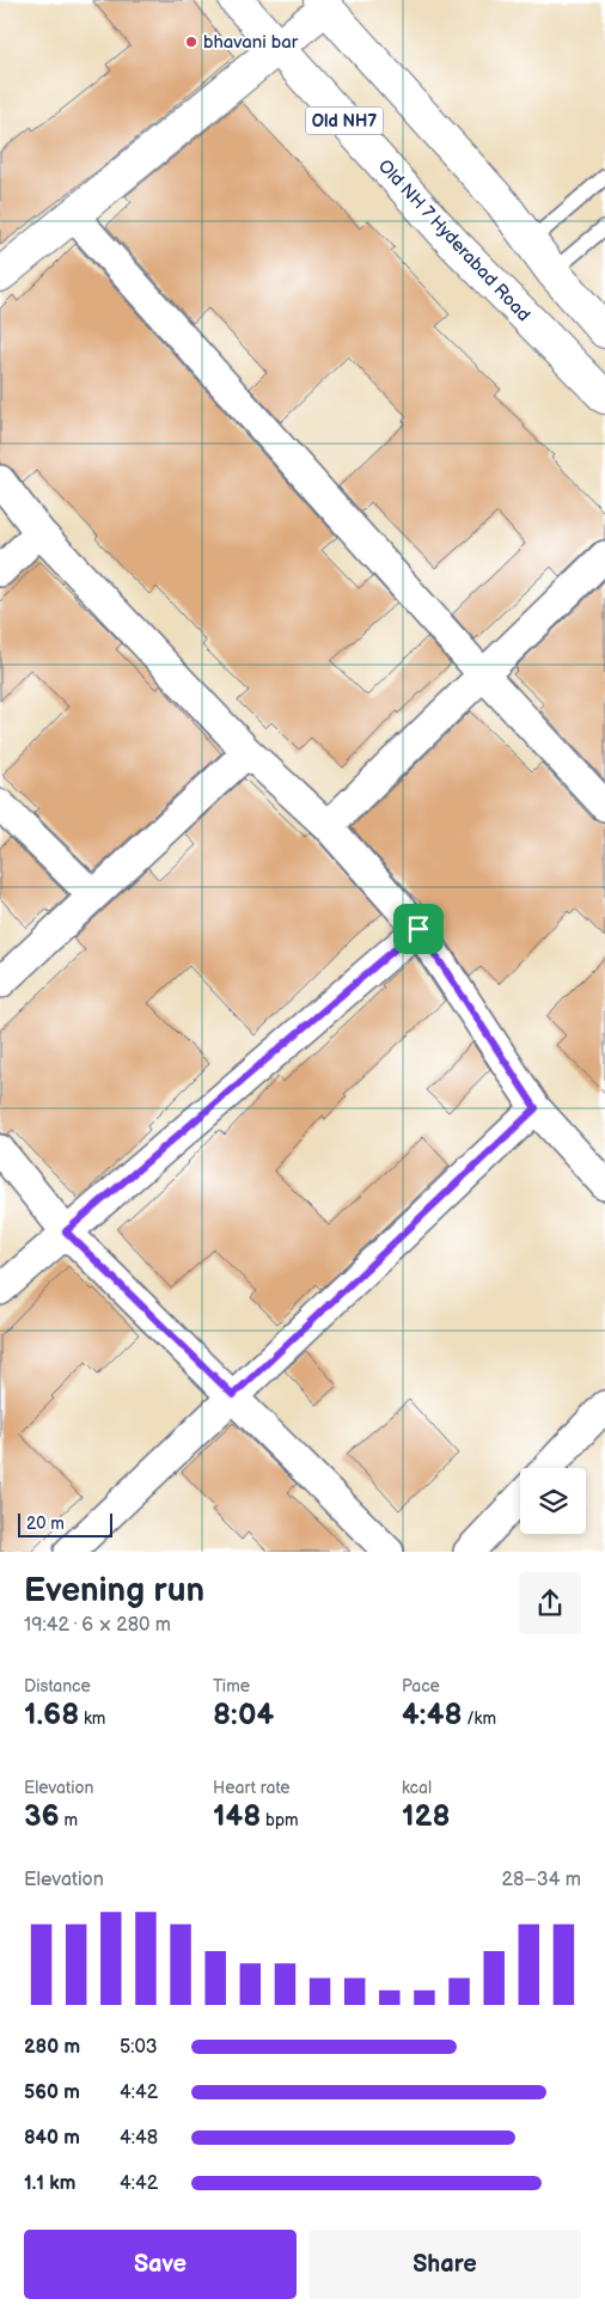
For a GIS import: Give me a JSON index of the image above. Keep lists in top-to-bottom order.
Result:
{
  "streets": {
    "main road": ["Old NH7", "Old NH 7 Hyderabad Road"]
  },
  "places": ["bhavani bar"],
  "scale_bar": "20 m",
  "page": {
    "scale": "20 m",
    "heading": ["Evening run", "19:42 · 6 × 280 m"],
    "stats": [
      ["Distance", "1.68 km"],
      ["Time", "8:04"],
      ["Pace", "4:48 /km"],
      ["Elevation", "36 m"],
      ["Heart rate", "148 bpm"],
      ["kcal", "128"]
    ],
    "chart": ["Elevation", "28–34 m"],
    "list": [
      {
        "name": "280 m",
        "note": "5:03"
      },
      {
        "name": "560 m",
        "note": "4:42"
      },
      {
        "name": "840 m",
        "note": "4:48"
      },
      {
        "name": "1.1 km",
        "note": "4:42"
      }
    ],
    "buttons": ["Save", "Share"]
  }
}
